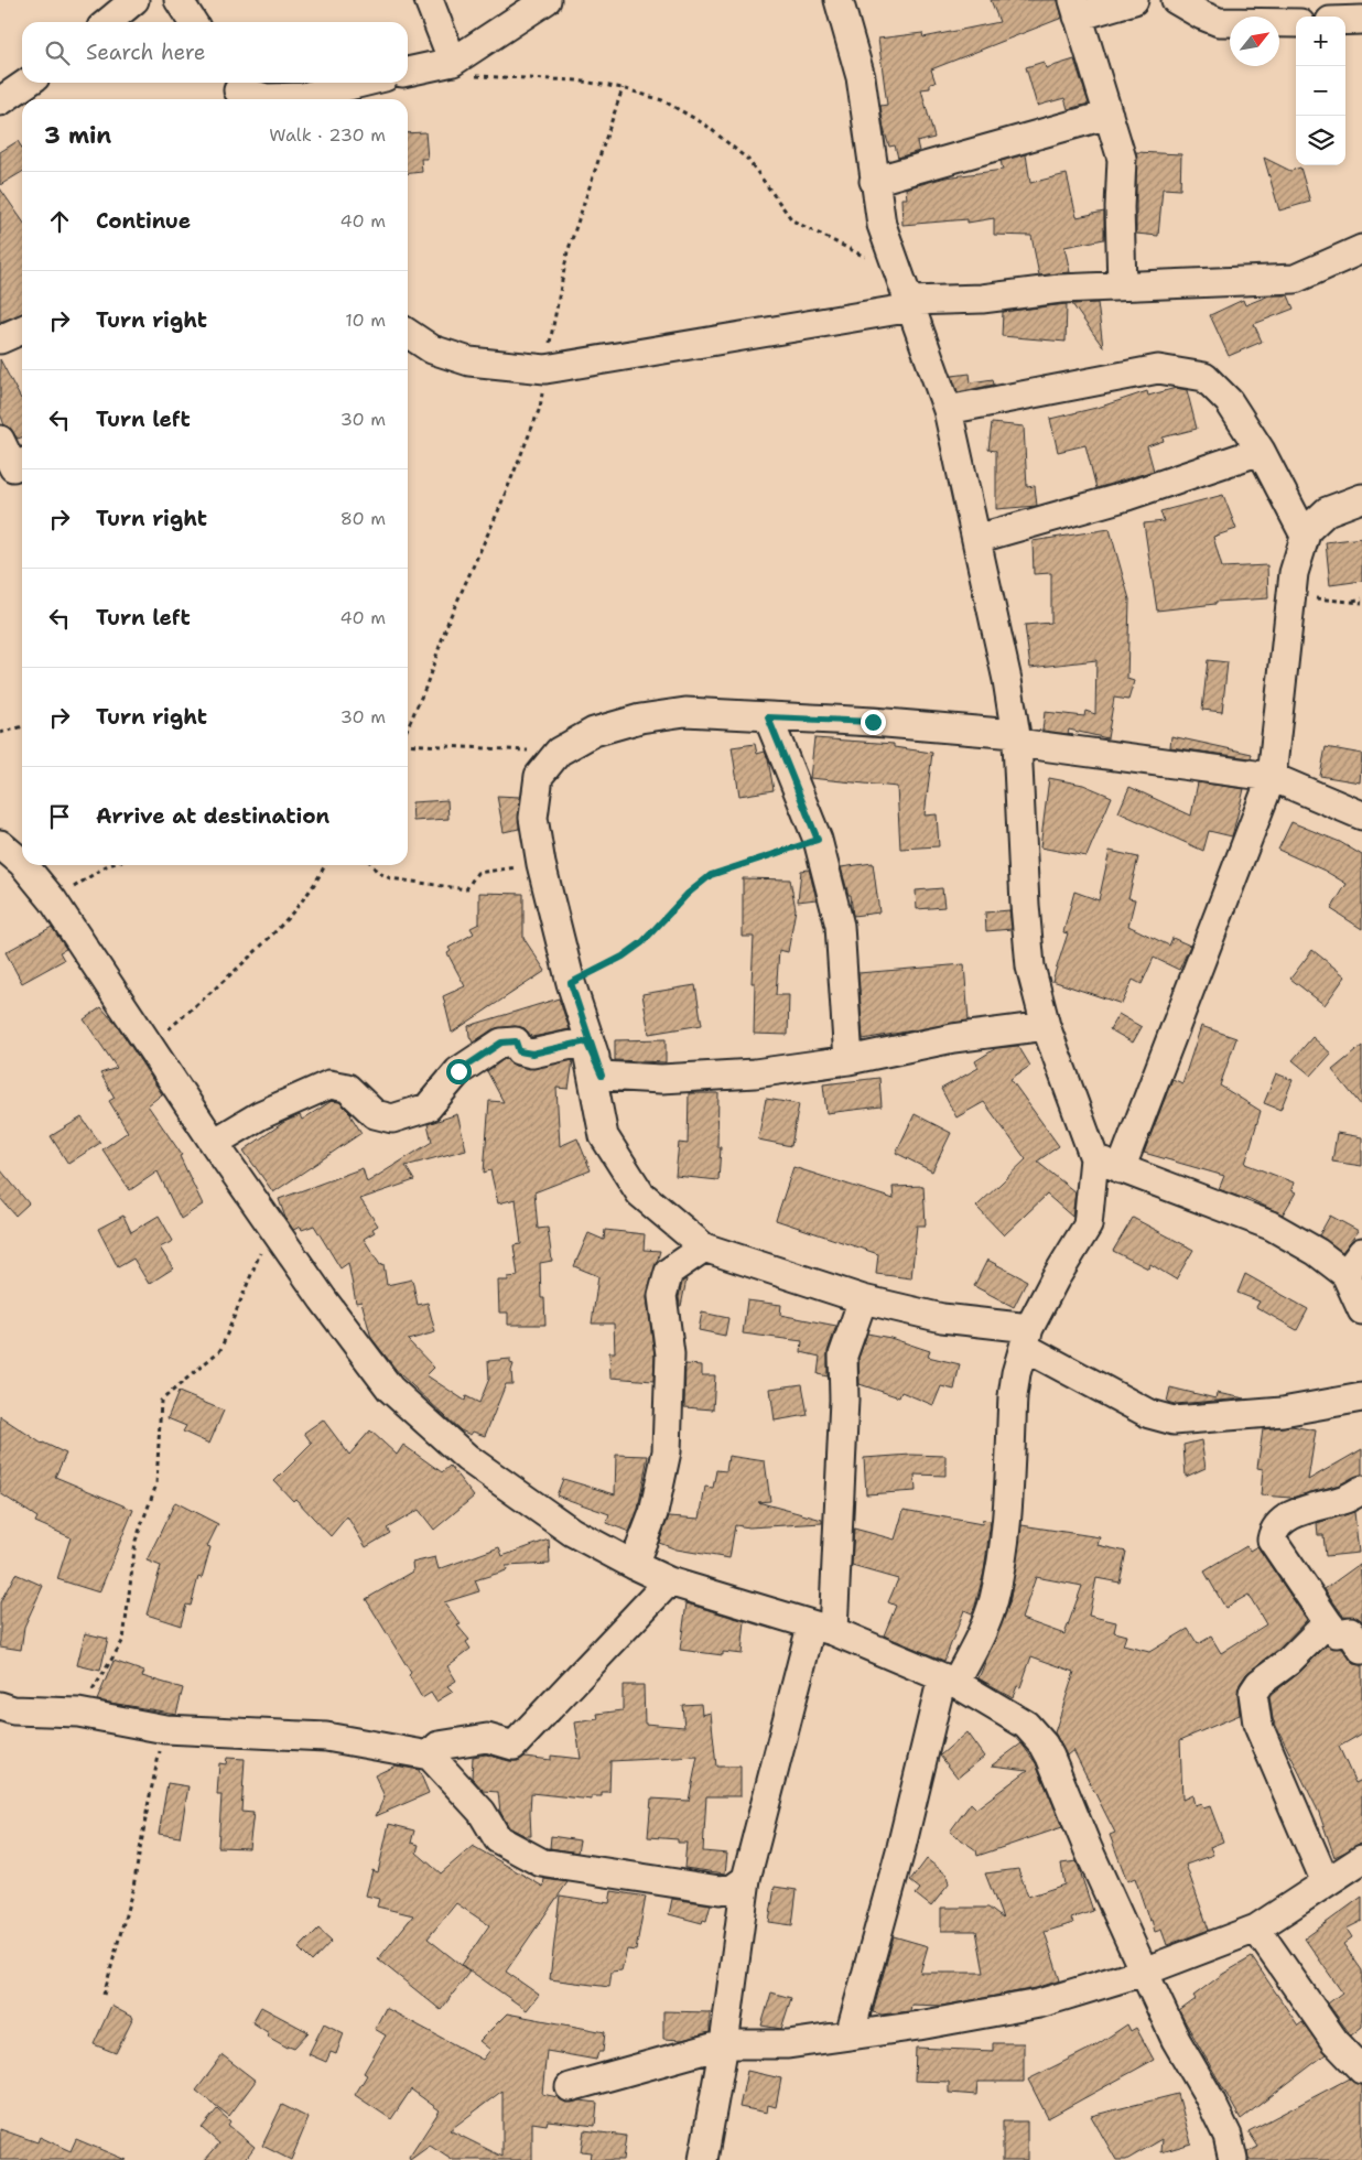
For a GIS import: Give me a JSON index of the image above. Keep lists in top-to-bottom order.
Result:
{
  "north": "top right",
  "page": {
    "map_buttons": ["+", "−"],
    "search": "Search here",
    "heading": ["3 min", "Walk · 230 m"],
    "list": [
      ["Continue", "40 m"],
      ["Turn right", "10 m"],
      ["Turn left", "30 m"],
      ["Turn right", "80 m"],
      ["Turn left", "40 m"],
      ["Turn right", "30 m"],
      "Arrive at destination"
    ]
  }
}
